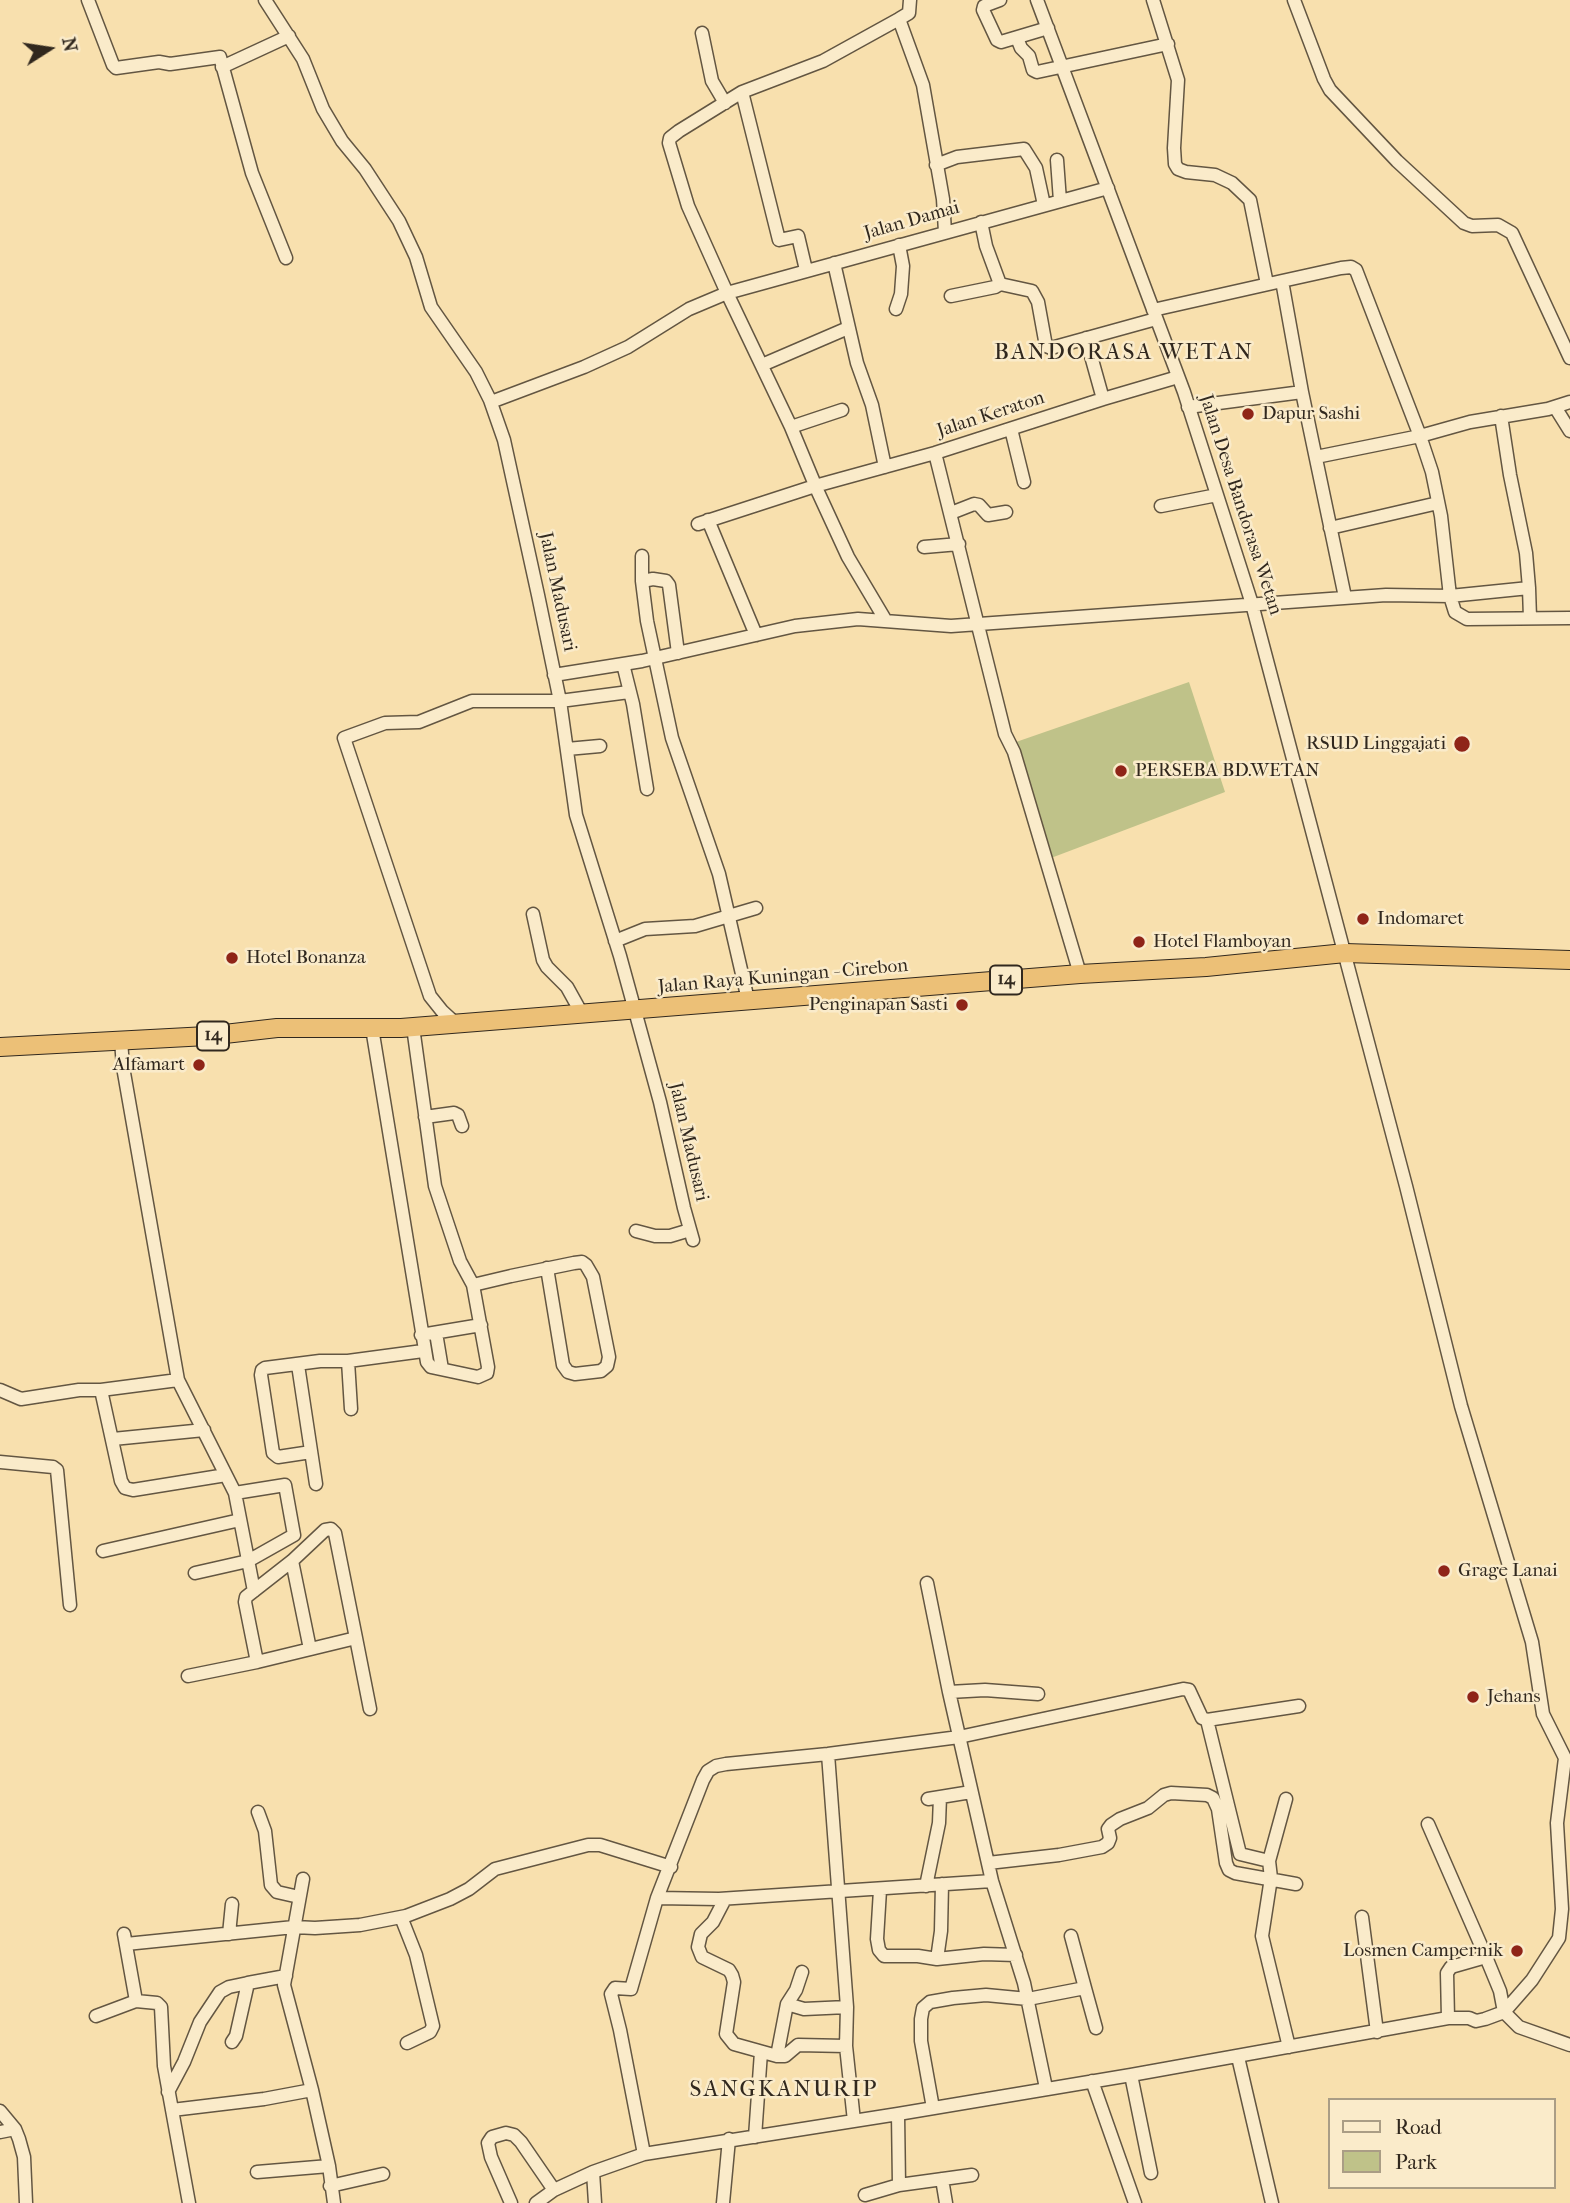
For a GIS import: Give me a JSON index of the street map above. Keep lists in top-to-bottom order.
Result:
{
  "streets": {
    "highway": ["Jalan Raya Kuningan - Cirebon", "14"],
    "street": [
      "Jalan Damai",
      "Jalan Keraton",
      "Jalan Desa Bandorasa Wetan",
      "Jalan Madusari"
    ]
  },
  "crossings": [
    ["Jalan Damai", "Jalan Desa Bandorasa Wetan"],
    ["Jalan Damai", "Jalan Madusari"],
    ["Jalan Keraton", "Jalan Desa Bandorasa Wetan"],
    ["Jalan Desa Bandorasa Wetan", "Jalan Raya Kuningan - Cirebon"],
    ["Jalan Madusari", "Jalan Raya Kuningan - Cirebon"]
  ],
  "districts": ["BANDORASA WETAN", "SANGKANURIP"],
  "places": [
    "Dapur Sashi",
    "RSUD Linggajati",
    "PERSEBA BD.WETAN",
    "Indomaret",
    "Hotel Flamboyan",
    "Hotel Bonanza",
    "Penginapan Sasti",
    "Alfamart",
    "Grage Lanai",
    "Jehans",
    "Losmen Campernik"
  ],
  "legend": ["Road", "Park"],
  "north": "right"
}
